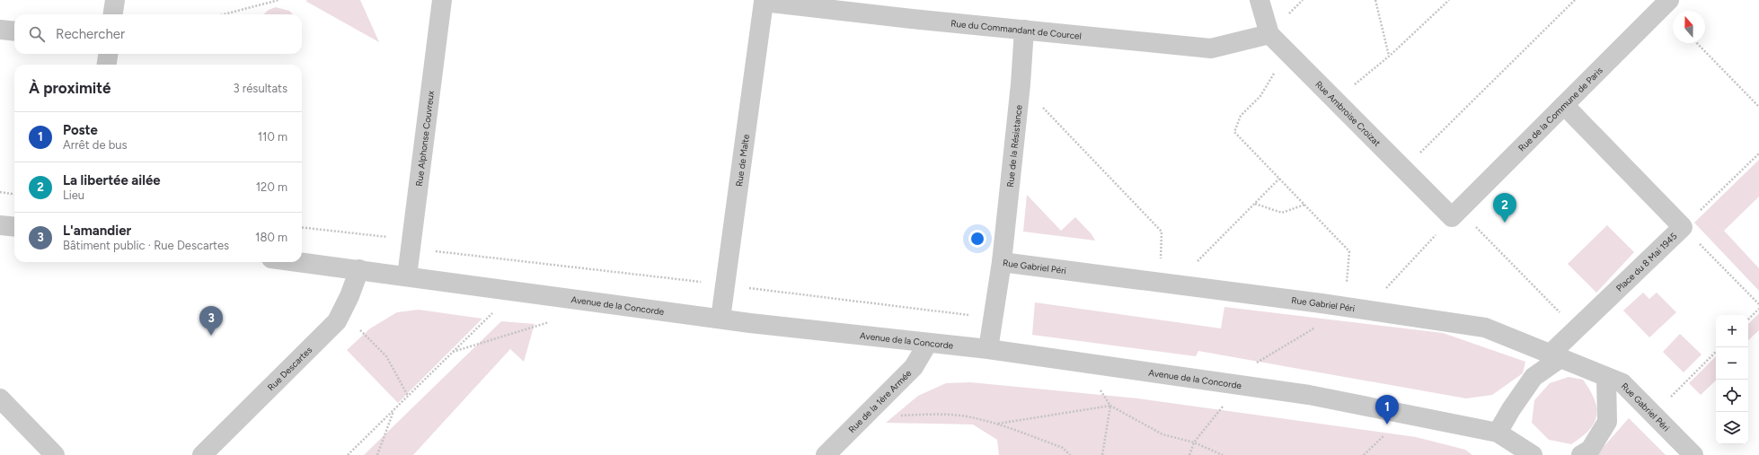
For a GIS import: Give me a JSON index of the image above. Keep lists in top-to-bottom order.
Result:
{
  "streets": {
    "street": [
      "Rue du Commandant de Courcel",
      "Rue de la Commune de Paris",
      "Rue Ambroise Croizat",
      "Rue Alphonse Couvreux",
      "Rue de la Résistance",
      "Rue de Malte",
      "Place du 8 Mai 1945",
      "Rue Gabriel Péri",
      "Avenue de la Concorde",
      "Rue Descartes",
      "Rue de la 1ère Armée"
    ]
  },
  "crossings": [
    ["Rue du Commandant de Courcel", "Rue Ambroise Croizat"],
    ["Rue du Commandant de Courcel", "Rue de la Résistance"],
    ["Rue du Commandant de Courcel", "Rue de Malte"],
    ["Rue de la Commune de Paris", "Rue Ambroise Croizat"],
    ["Rue de la Commune de Paris", "Place du 8 Mai 1945"],
    ["Rue Alphonse Couvreux", "Avenue de la Concorde"],
    ["Rue de la Résistance", "Rue Gabriel Péri"],
    ["Rue de Malte", "Avenue de la Concorde"],
    ["Place du 8 Mai 1945", "Rue Gabriel Péri"],
    ["Place du 8 Mai 1945", "Avenue de la Concorde"],
    ["Rue Gabriel Péri", "Avenue de la Concorde"],
    ["Avenue de la Concorde", "Rue Descartes"],
    ["Avenue de la Concorde", "Rue de la 1ère Armée"]
  ],
  "north": "top",
  "page": {
    "search": "Rechercher",
    "heading": ["À proximité", "3 résultats"],
    "list": [
      {
        "mark": "1",
        "name": "Poste",
        "note": "Arrêt de bus",
        "value": "110 m"
      },
      {
        "mark": "2",
        "name": "La libertée ailée",
        "note": "Lieu",
        "value": "120 m"
      },
      {
        "mark": "3",
        "name": "L'amandier",
        "note": "Bâtiment public · Rue Descartes",
        "value": "180 m"
      }
    ],
    "pins": ["2", "3", "1"],
    "map_buttons": ["+", "−"]
  }
}
